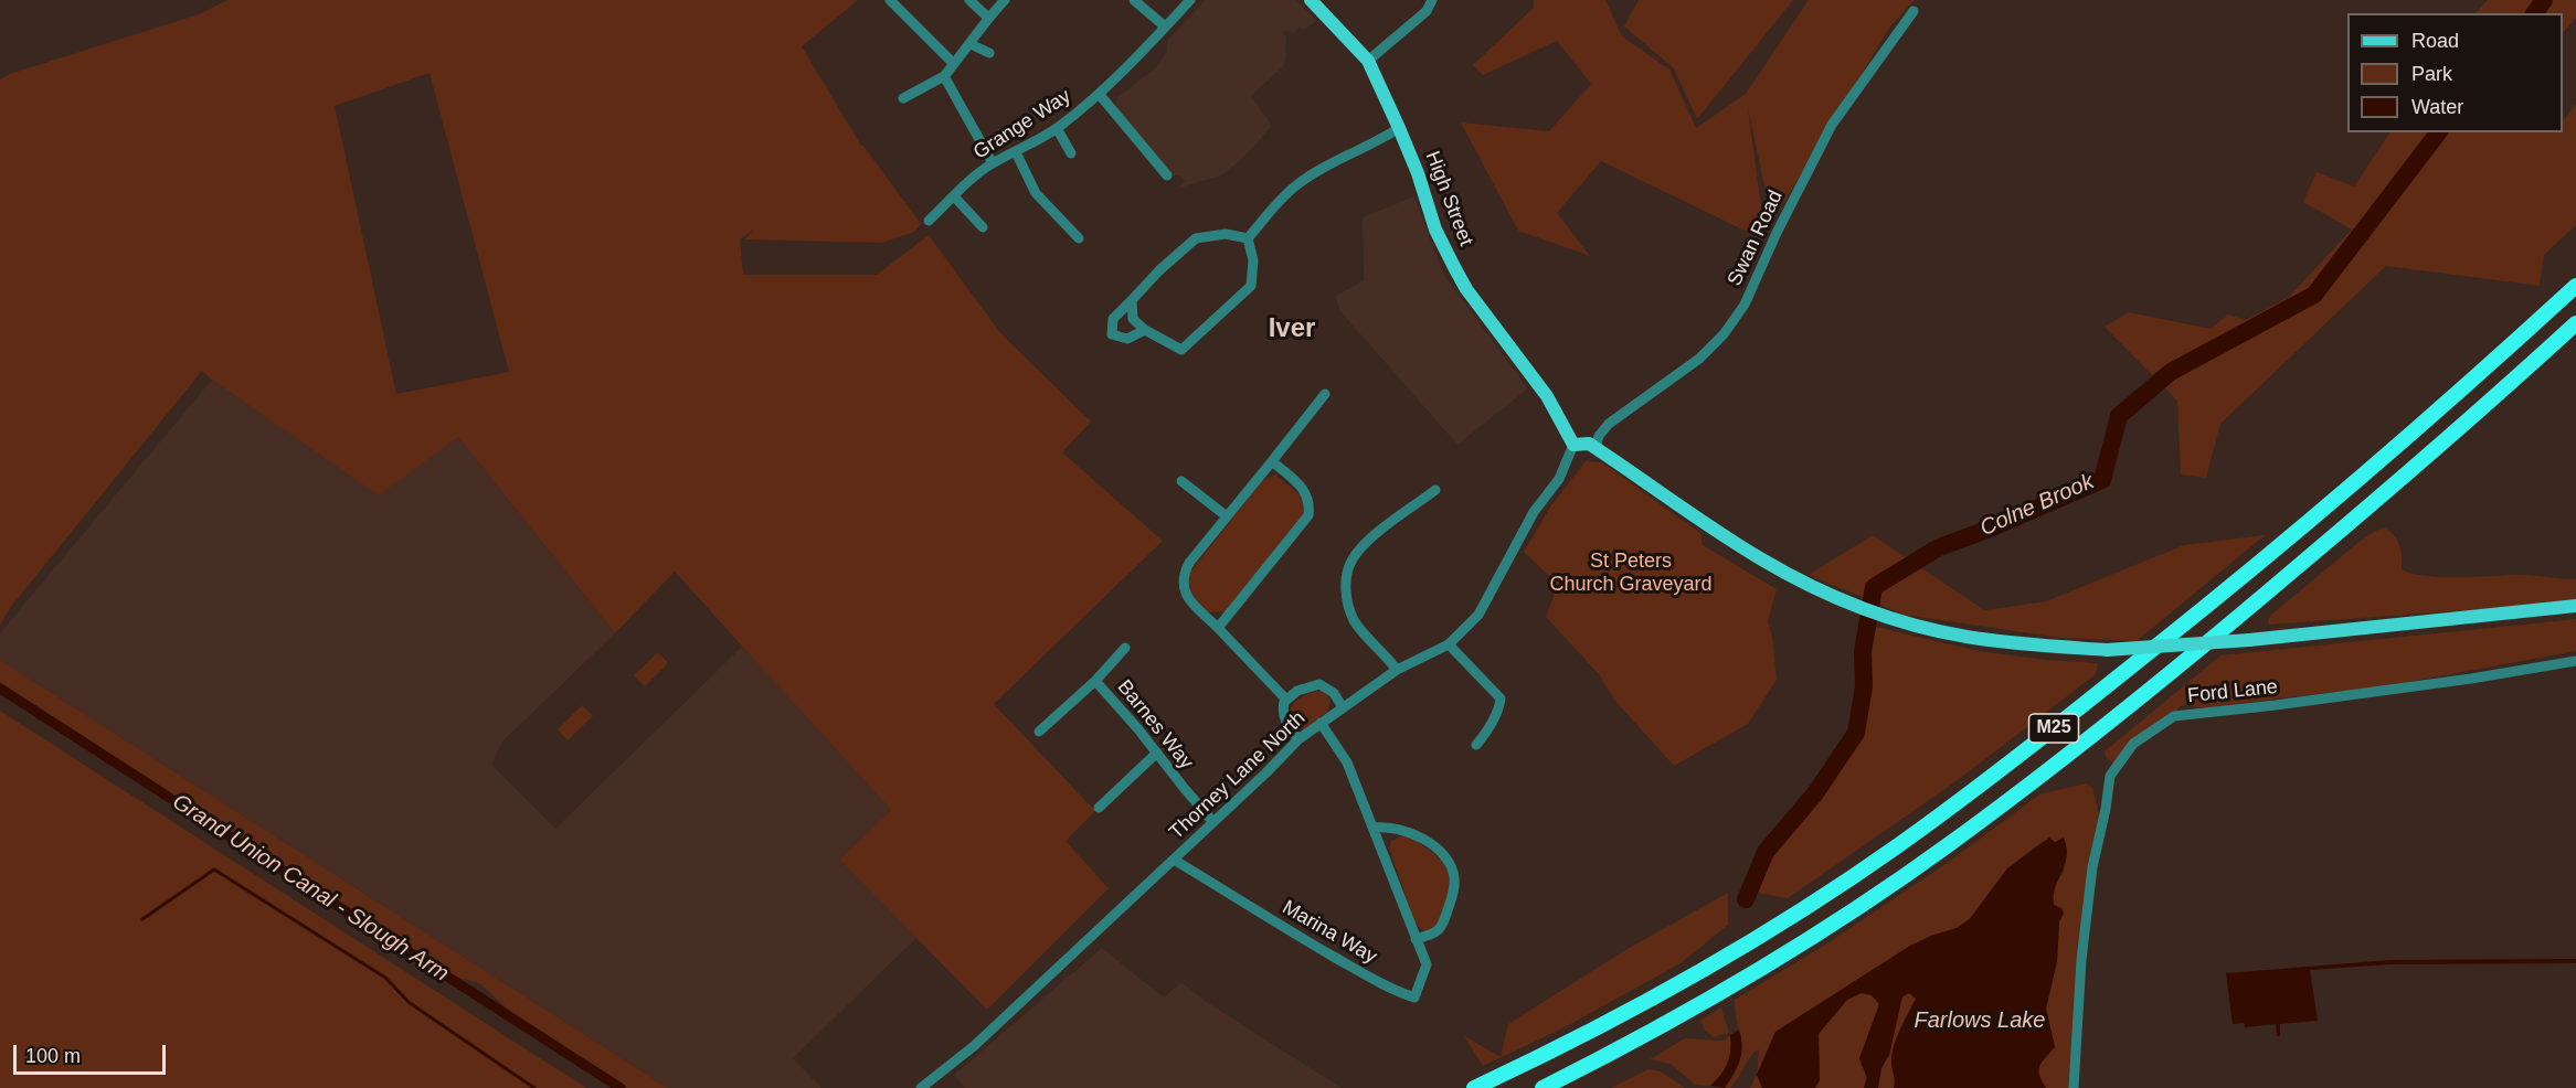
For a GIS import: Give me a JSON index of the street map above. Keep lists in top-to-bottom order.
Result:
{
  "streets": {
    "highway": ["M25"],
    "main road": ["High Street"],
    "street": [
      "Grange Way",
      "Swan Road",
      "Ford Lane",
      "Barnes Way",
      "Thorney Lane North",
      "Marina Way"
    ]
  },
  "crossings": [
    ["High Street", "Thorney Lane North"],
    ["Barnes Way", "Thorney Lane North"],
    ["Thorney Lane North", "Marina Way"]
  ],
  "districts": ["Iver"],
  "water": ["Colne Brook", "Grand Union Canal - Slough Arm", "Farlows Lake"],
  "parks": ["St Peters Church Graveyard"],
  "legend": ["Road", "Park", "Water"],
  "scale_bar": "100 m"
}
